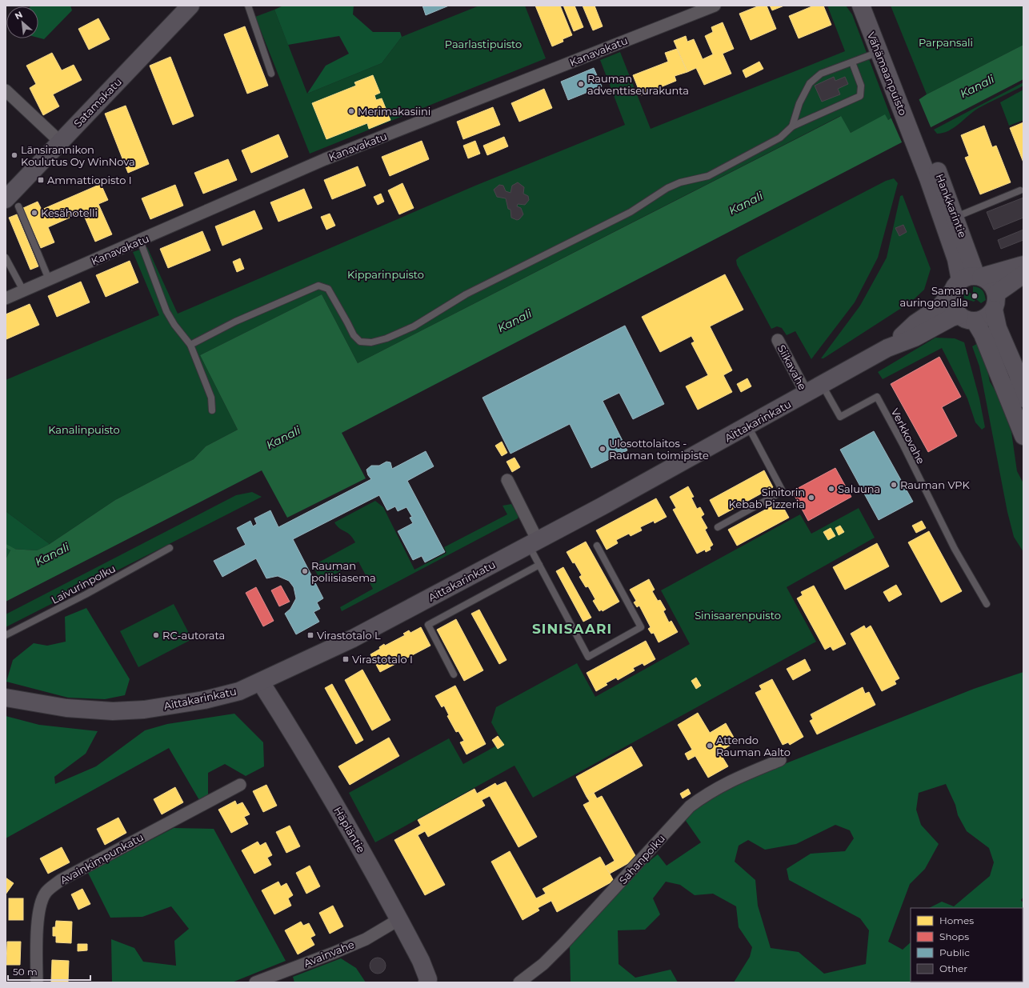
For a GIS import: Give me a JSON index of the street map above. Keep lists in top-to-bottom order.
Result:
{
  "streets": {
    "main road": [
      "Vähämaanpuisto",
      "Satamakatu",
      "Hankkarintie",
      "Aittakarinkatu",
      "Häpläntie"
    ],
    "street": [
      "Kanavakatu",
      "Siikavahe",
      "Avainkimpunkatu",
      "Sahanpolku",
      "Avainvahe"
    ],
    "lane": ["Verkkovahe", "Laivurinpolku"]
  },
  "crossings": [
    ["Vähämaanpuisto", "Hankkarintie"],
    ["Hankkarintie", "Aittakarinkatu"],
    ["Siikavahe", "Aittakarinkatu"],
    ["Aittakarinkatu", "Verkkovahe"],
    ["Aittakarinkatu", "Häpläntie"],
    ["Häpläntie", "Avainvahe"]
  ],
  "districts": ["SINISAARI"],
  "water": ["Kanali"],
  "parks": [
    "Parpansali",
    "Paarlastipuisto",
    "Kipparinpuisto",
    "Kanalinpuisto",
    "Sinisaarenpuisto"
  ],
  "places": {
    "other": [
      "Rauman adventtiseurakunta",
      "Merimakasiini",
      "Länsirannikon Koulutus Oy WinNova",
      "Kesähotelli",
      "Saman auringon alla",
      "Ulosottolaitos - Rauman toimipiste",
      "Rauman VPK",
      "Saluuna",
      "Sinitorin Kebab Pizzeria",
      "Rauman poliisiasema",
      "RC-autorata",
      "Attendo Rauman Aalto"
    ],
    "transit": ["Ammattiopisto I", "Virastotalo L", "Virastotalo I"]
  },
  "legend": [
    "Homes",
    "Shops",
    "Public",
    "Other"
  ],
  "scale_bar": "50 m",
  "north": "top left"
}
